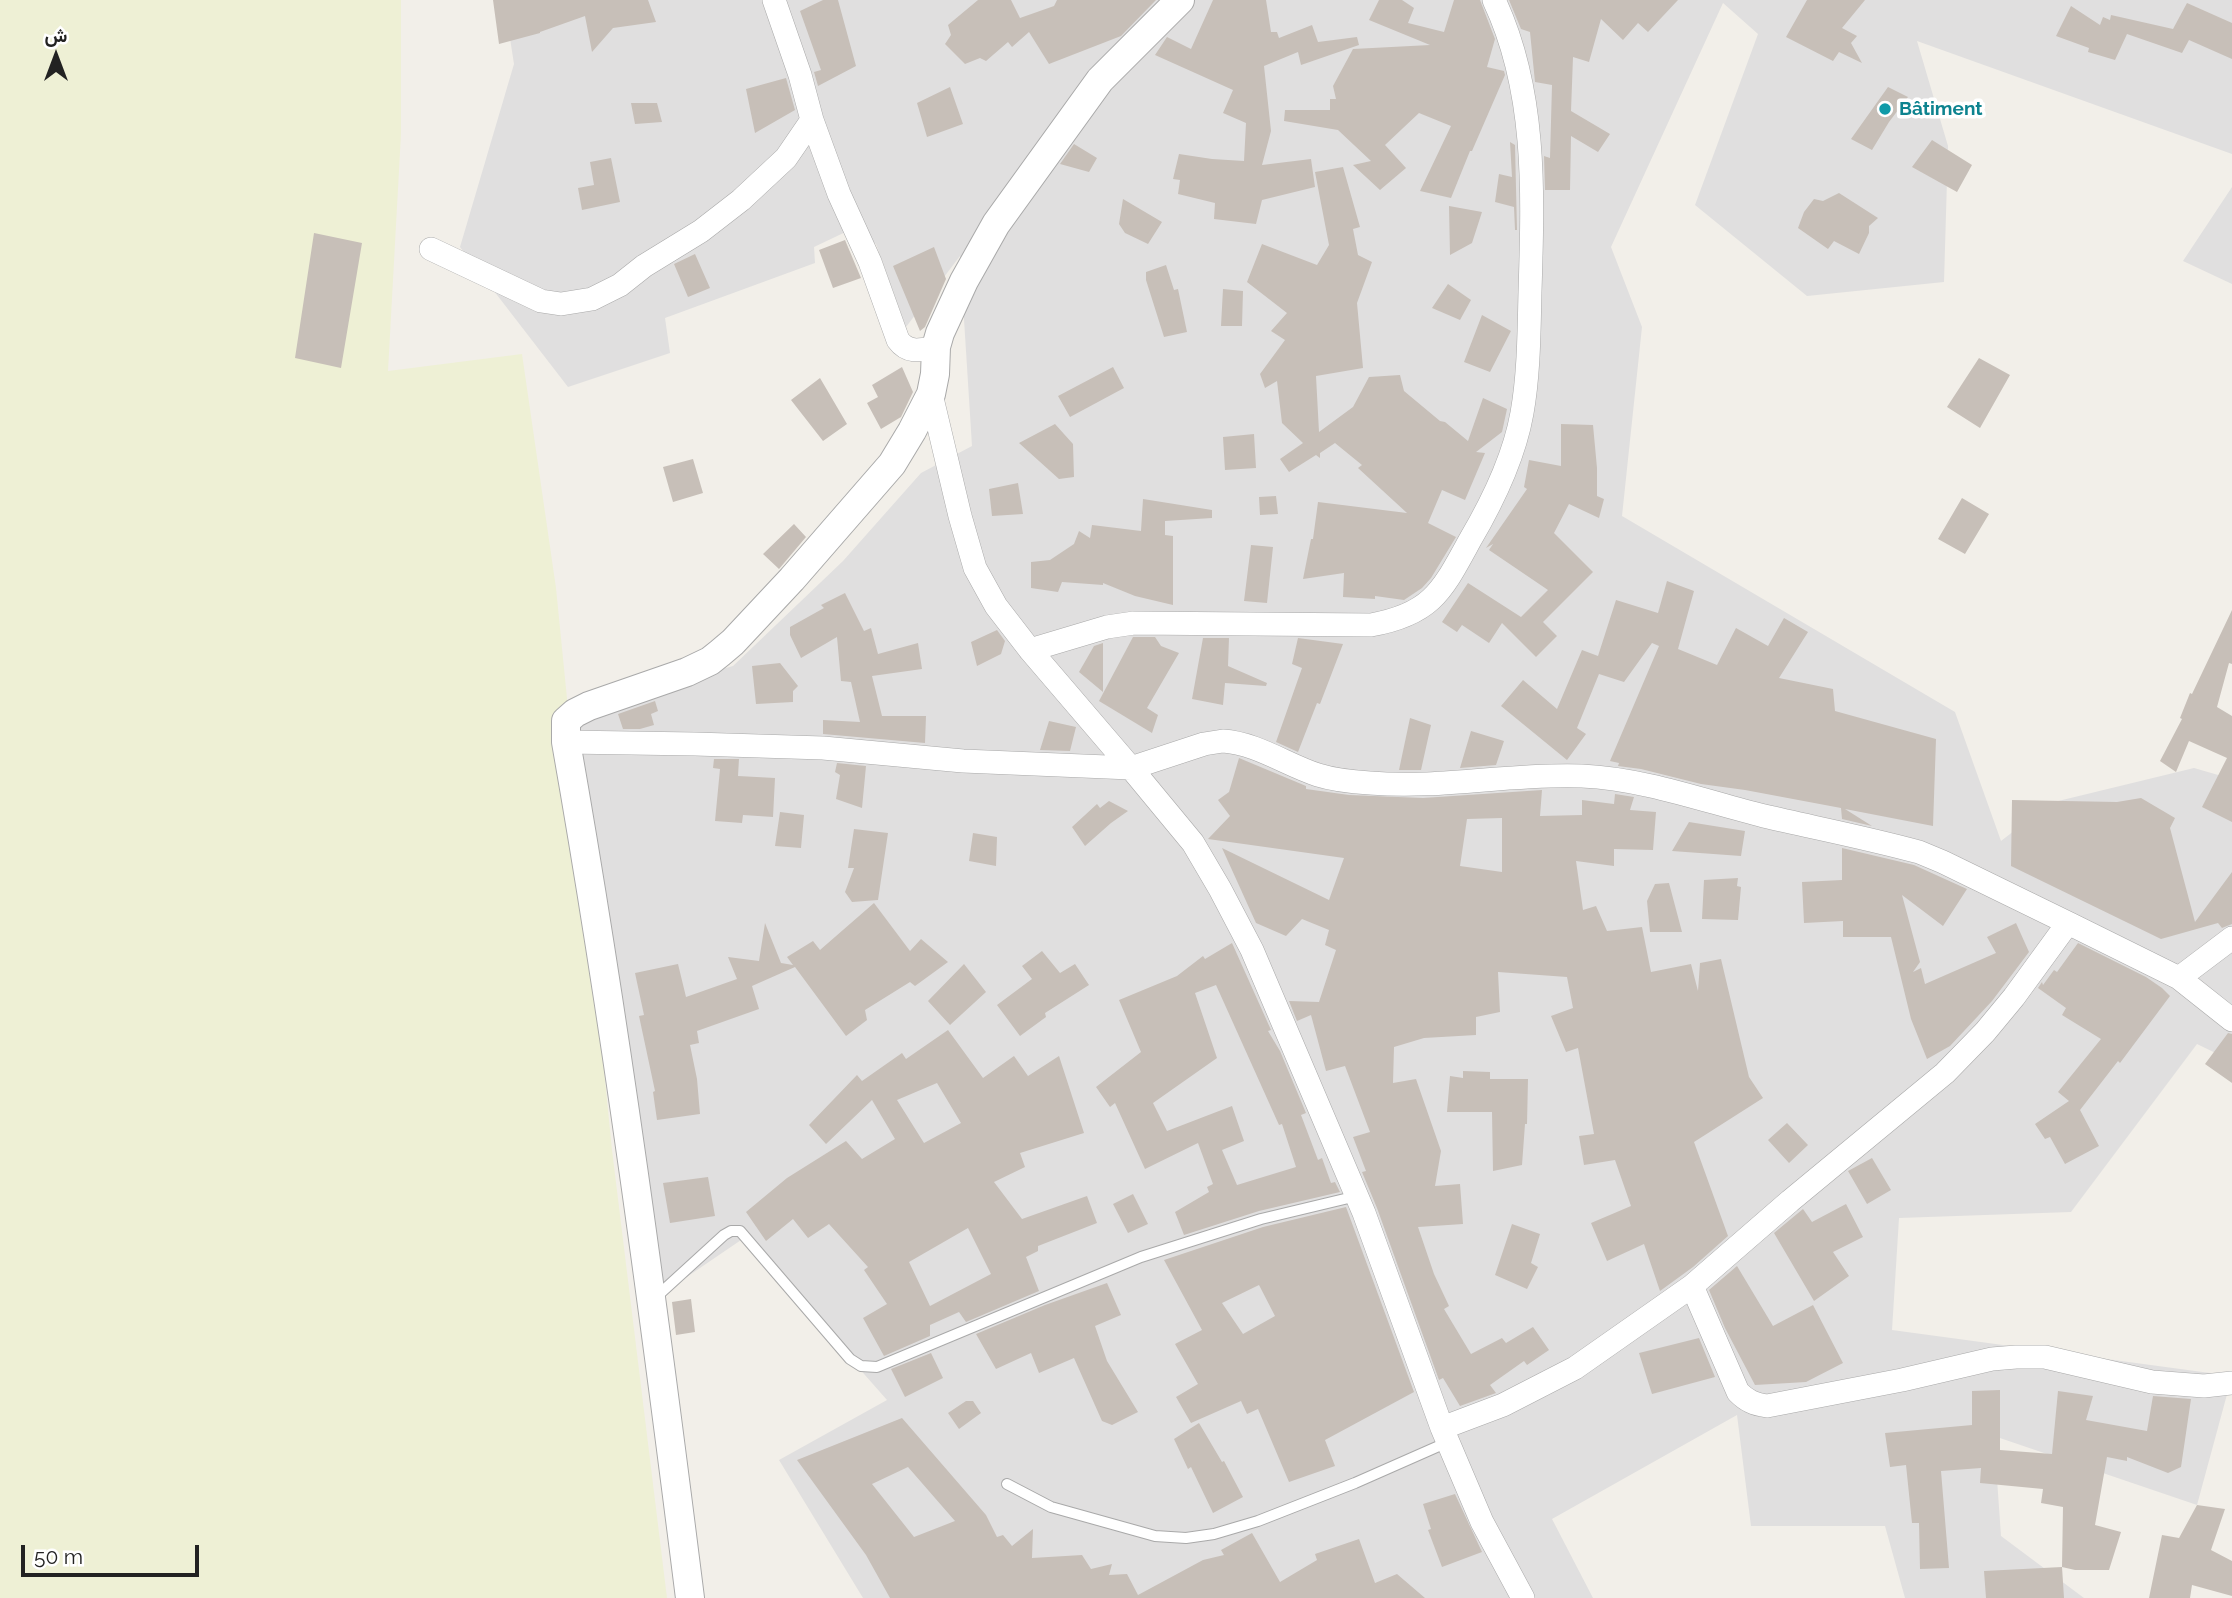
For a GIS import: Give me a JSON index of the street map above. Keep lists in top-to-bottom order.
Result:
{
  "places": ["Bâtiment"],
  "scale_bar": "50 m",
  "north": "top"
}
